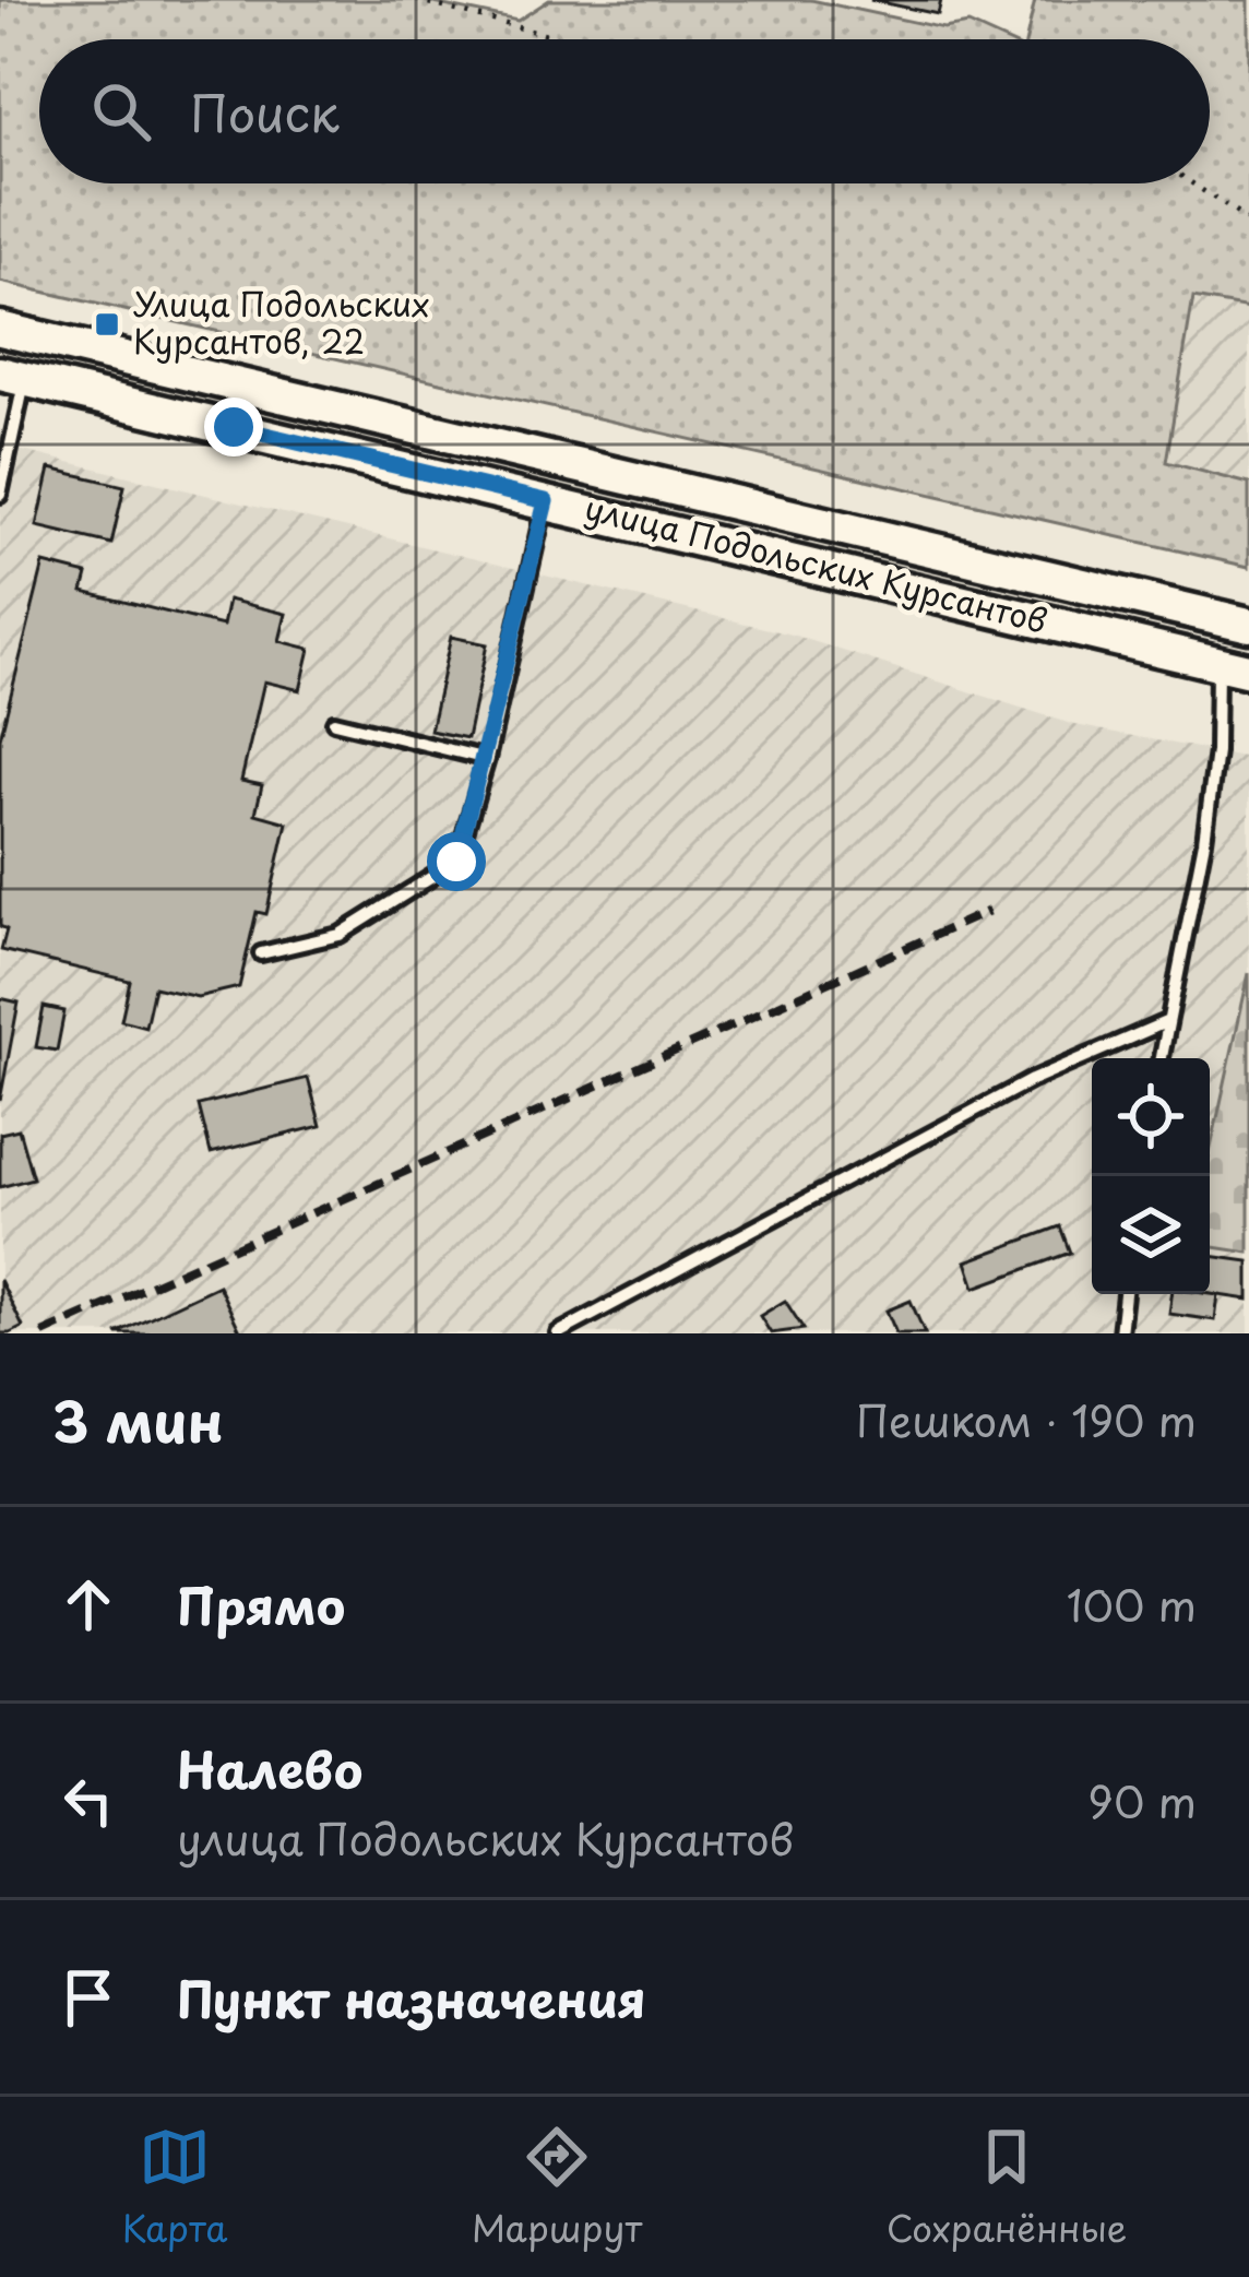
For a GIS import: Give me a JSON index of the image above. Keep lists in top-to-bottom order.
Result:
{
  "streets": {
    "main road": ["улица Подольских Курсантов"]
  },
  "places": {
    "transit": ["Улица Подольских Курсантов, 22"]
  },
  "page": {
    "search": "Поиск",
    "heading": ["3 мин", "Пешком · 190 m"],
    "list": [
      ["Прямо", "100 m"],
      ["Налево", "улица Подольских Курсантов", "90 m"],
      "Пункт назначения"
    ],
    "nav": ["Карта", "Маршрут", "Сохранённые"]
  }
}
